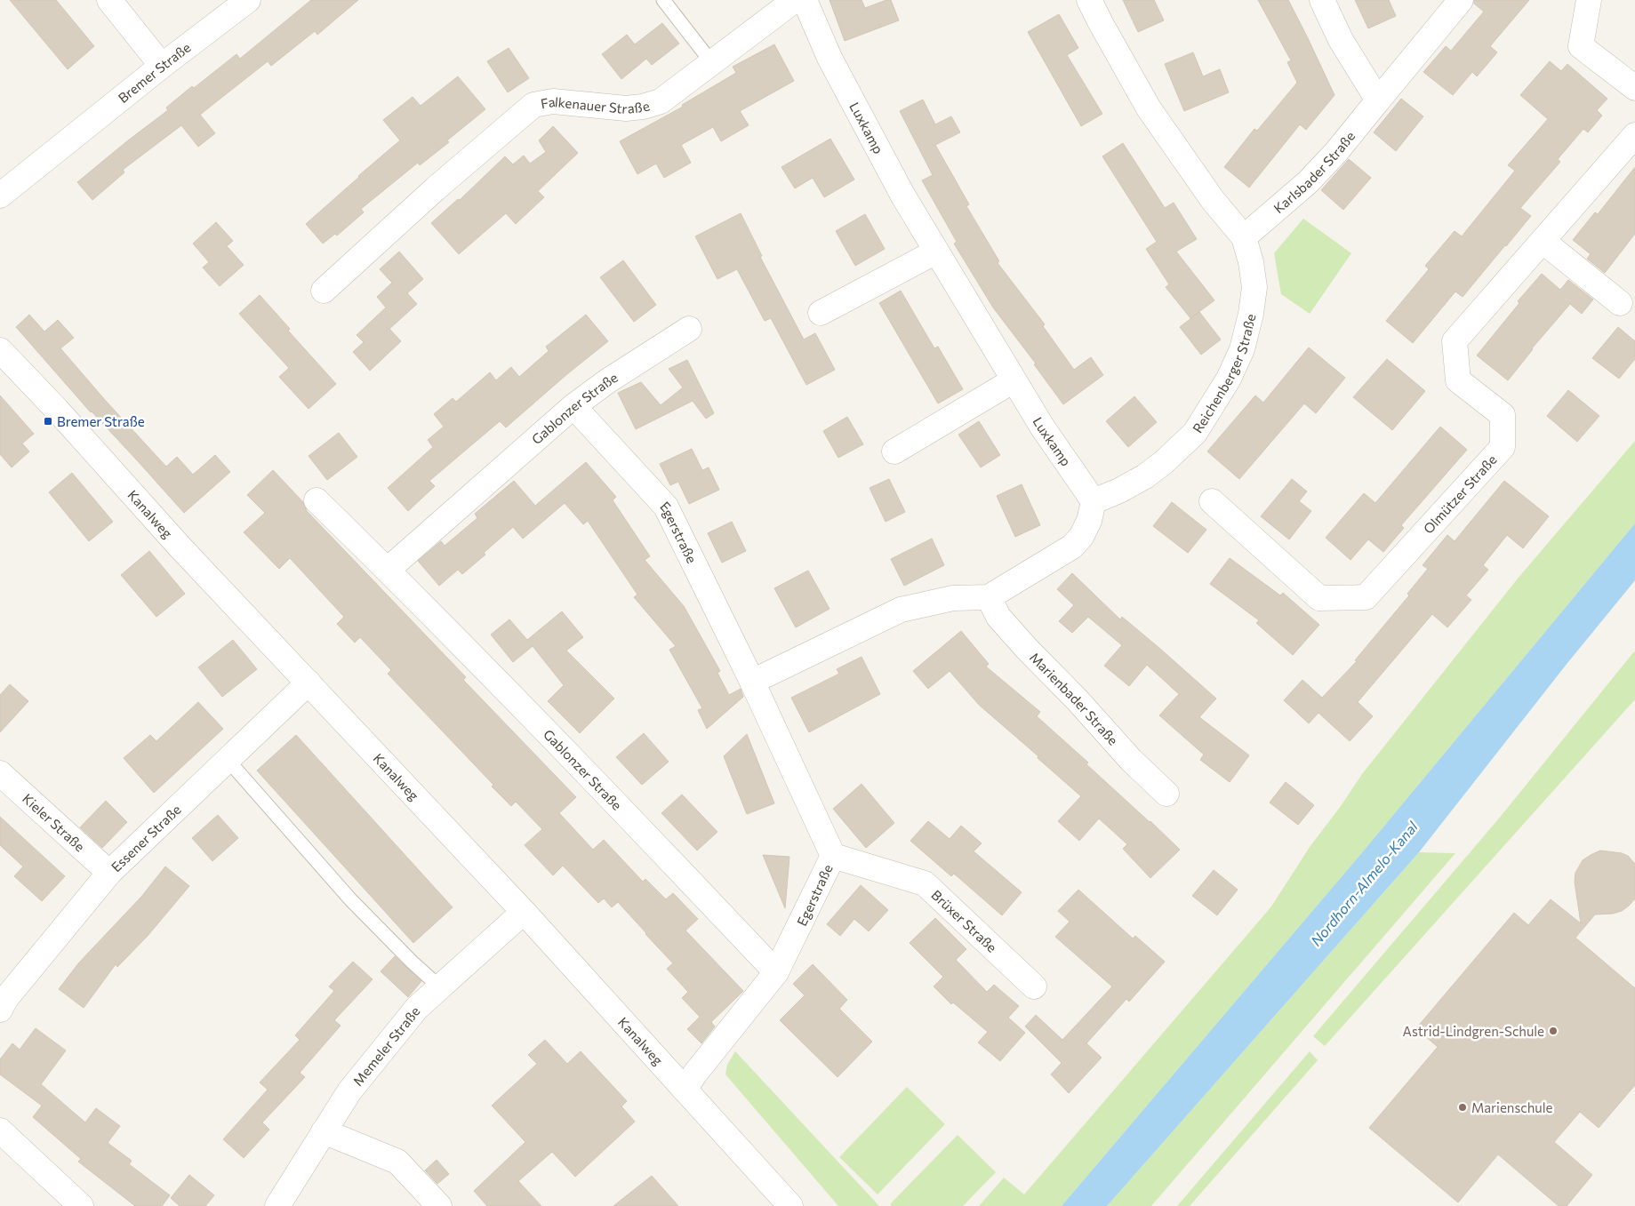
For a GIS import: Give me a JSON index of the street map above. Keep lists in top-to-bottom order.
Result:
{
  "streets": {
    "street": [
      "Bremer Straße",
      "Falkenauer Straße",
      "Luxkamp",
      "Karlsbader Straße",
      "Reichenberger Straße",
      "Gablonzer Straße",
      "Olmützer Straße",
      "Kanalweg",
      "Egerstraße",
      "Marienbader Straße",
      "Kieler Straße",
      "Essener Straße",
      "Brüxer Straße",
      "Memeler Straße"
    ]
  },
  "crossings": [
    ["Luxkamp", "Reichenberger Straße"],
    ["Karlsbader Straße", "Reichenberger Straße"],
    ["Gablonzer Straße", "Egerstraße"],
    ["Kanalweg", "Egerstraße"],
    ["Kanalweg", "Essener Straße"],
    ["Kanalweg", "Memeler Straße"],
    ["Egerstraße", "Brüxer Straße"],
    ["Kieler Straße", "Essener Straße"]
  ],
  "water": ["Nordhorn-Almelo-Kanal"],
  "places": {
    "transit": ["Bremer Straße"],
    "other": ["Astrid-Lindgren-Schule", "Marienschule"]
  }
}
